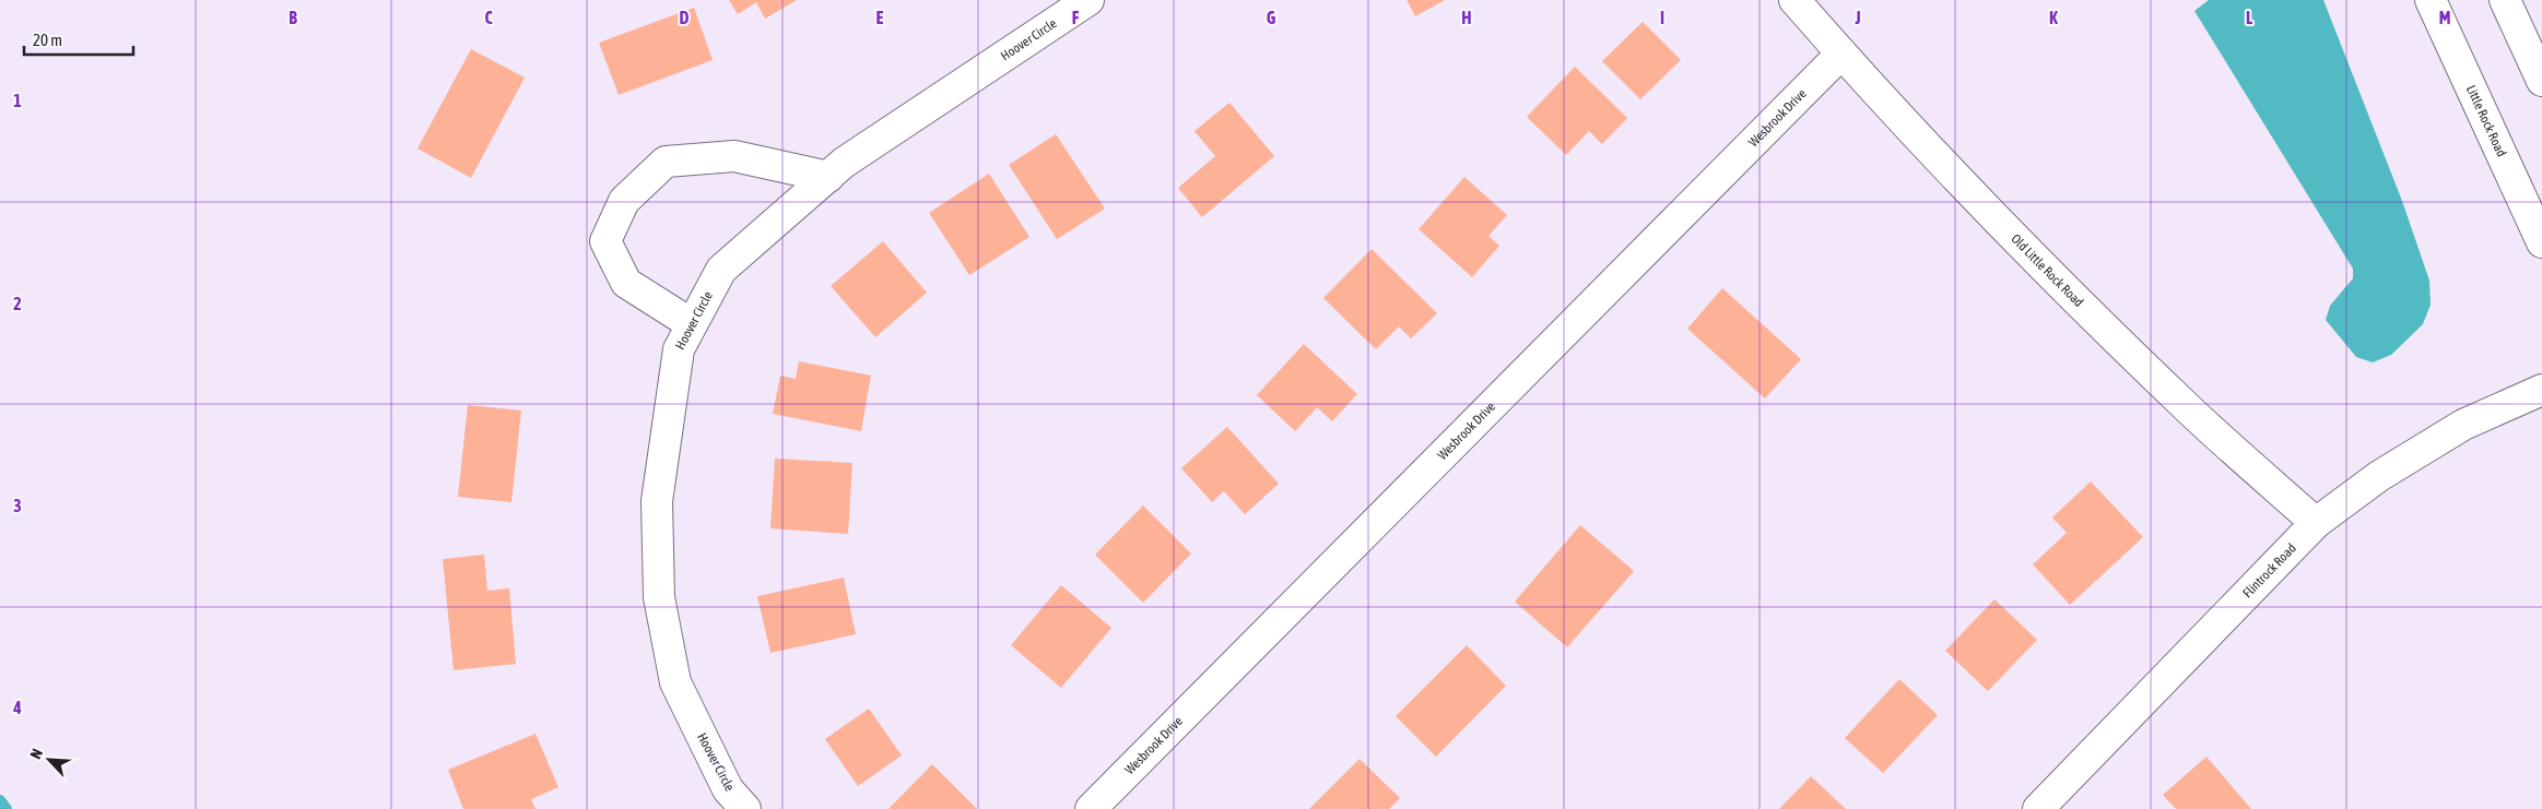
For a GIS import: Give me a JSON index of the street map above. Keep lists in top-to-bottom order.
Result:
{
  "streets": {
    "street": [
      "Hoover Circle",
      "Wesbrook Drive",
      "Little Rock Road",
      "Old Little Rock Road",
      "Flintrock Road"
    ]
  },
  "crossings": [
    ["Wesbrook Drive", "Old Little Rock Road"],
    ["Old Little Rock Road", "Flintrock Road"]
  ],
  "scale_bar": "20 m",
  "north": "top left",
  "grid": {
    "columns": [
      "B",
      "C",
      "D",
      "E",
      "F",
      "G",
      "H",
      "I",
      "J",
      "K",
      "L",
      "M"
    ],
    "rows": [
      "1",
      "2",
      "3",
      "4"
    ]
  }
}
